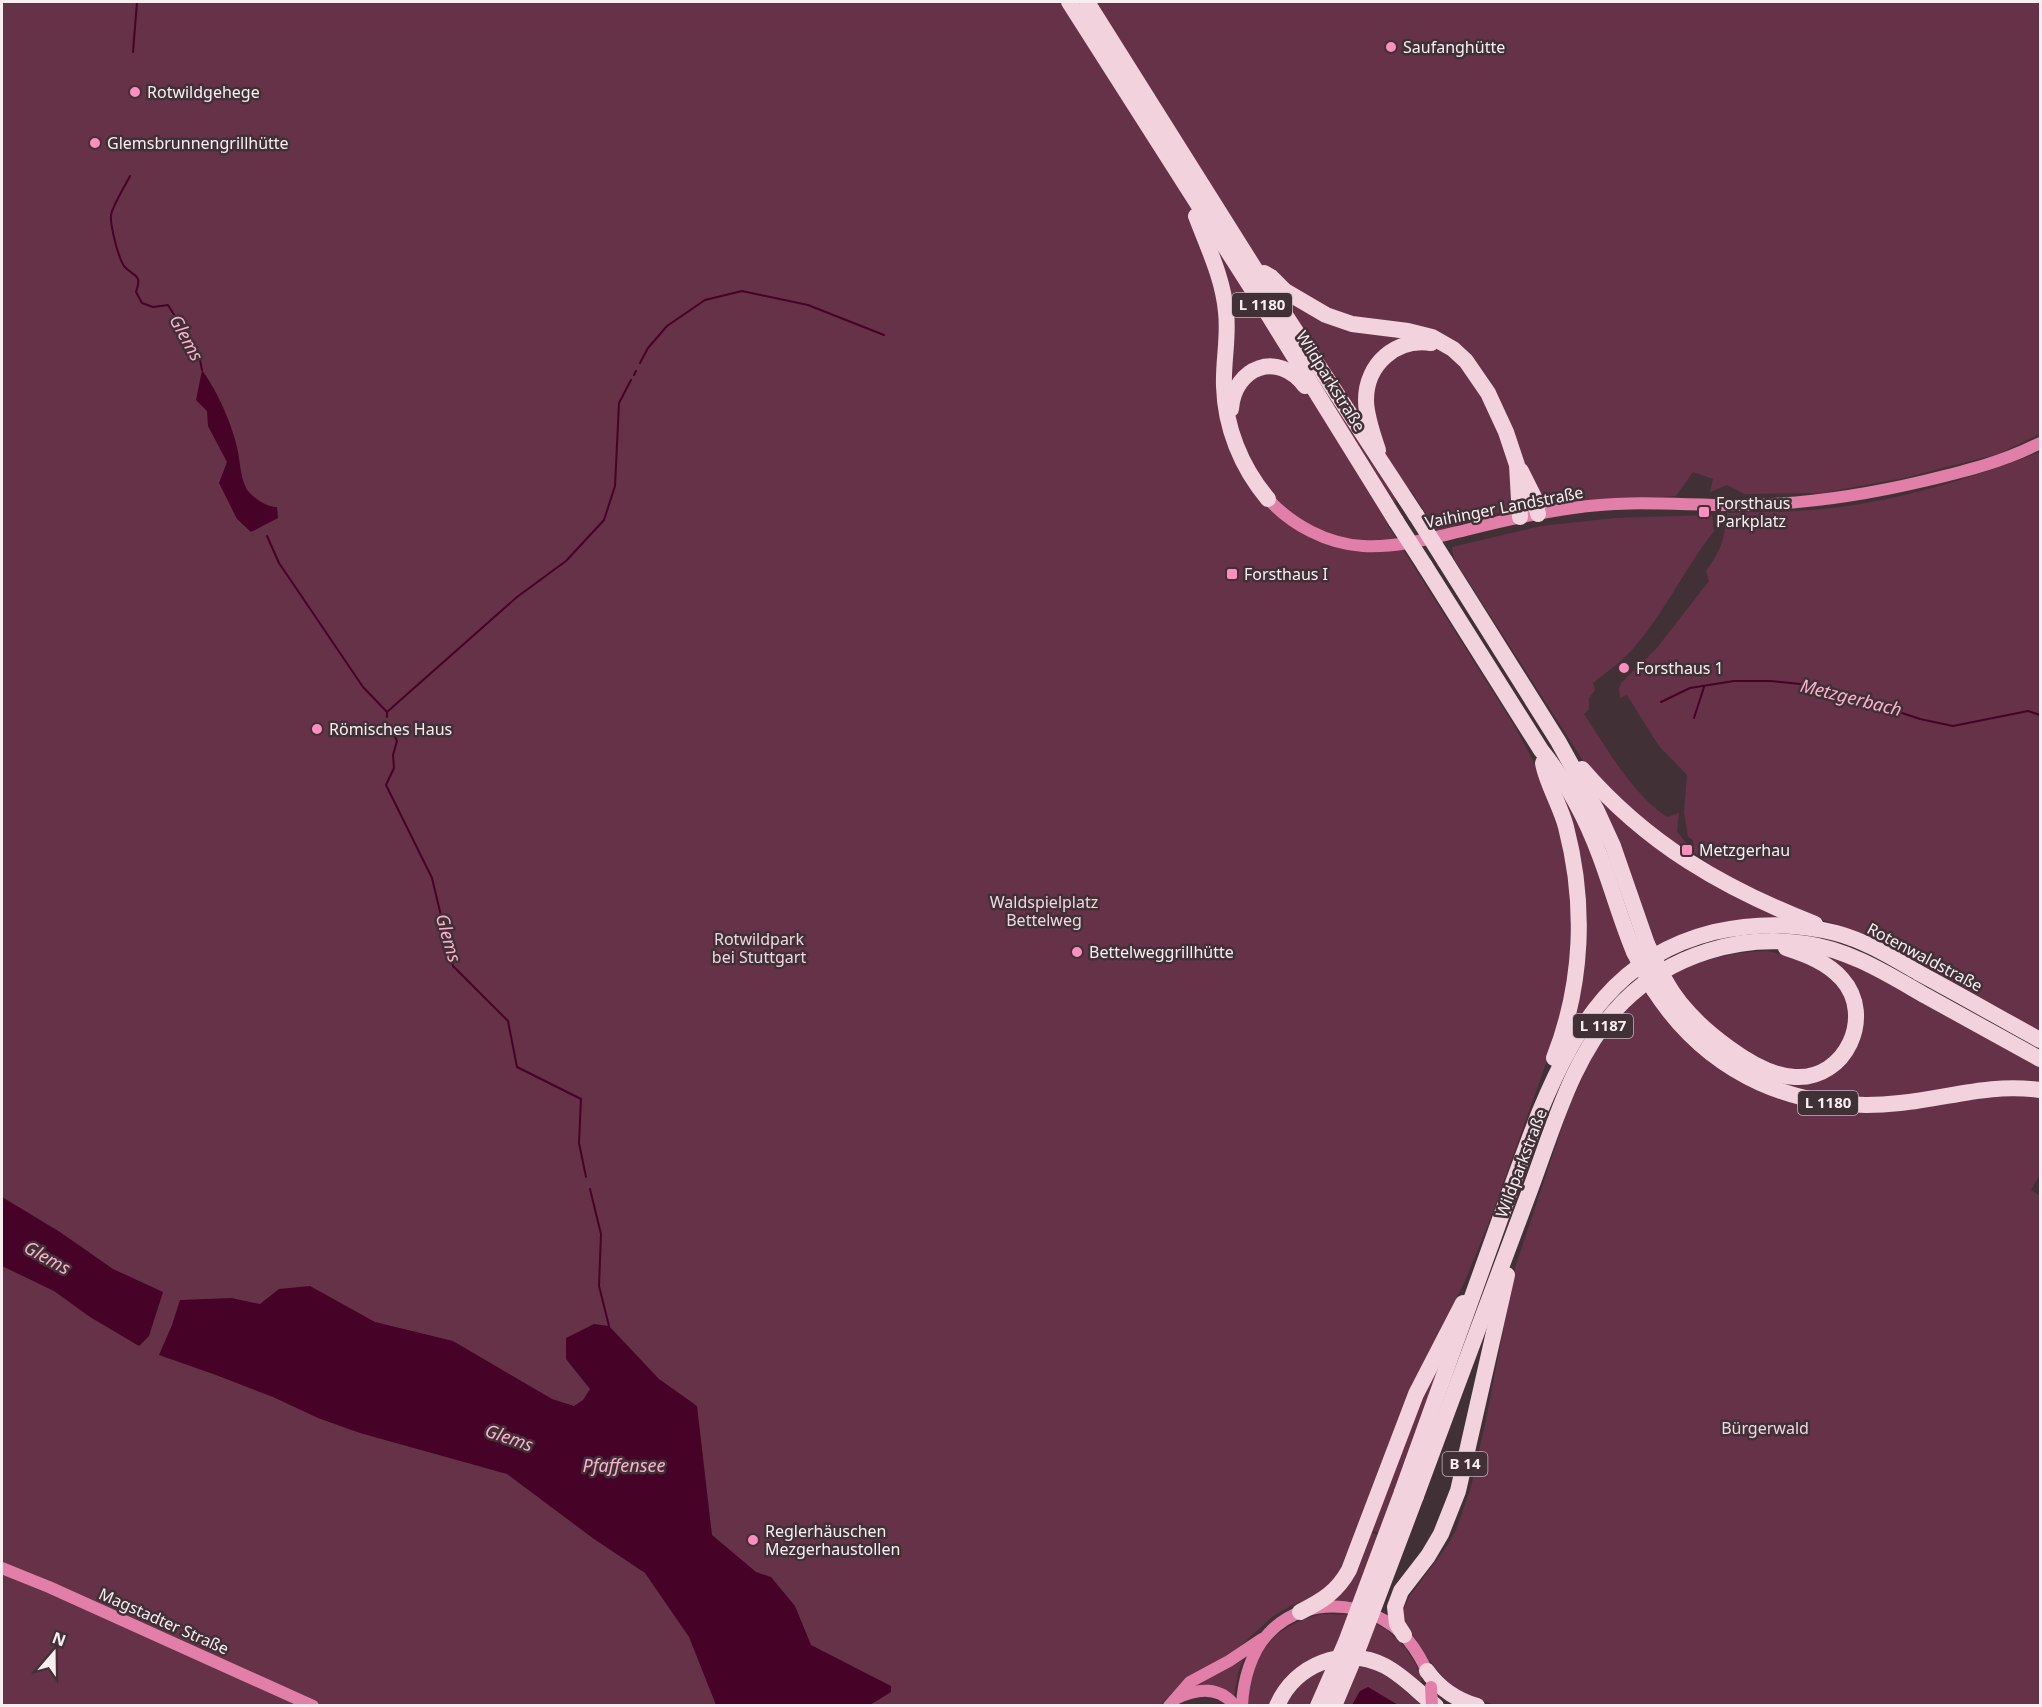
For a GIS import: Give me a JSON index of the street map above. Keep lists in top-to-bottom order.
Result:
{
  "streets": {
    "highway": [
      "L 1180",
      "Wildparkstraße",
      "Rotenwaldstraße",
      "L 1187",
      "B 14"
    ],
    "main road": ["Vaihinger Landstraße", "Magstadter Straße"]
  },
  "crossings": [
    ["L 1180", "Wildparkstraße"],
    ["L 1180", "Vaihinger Landstraße"],
    ["L 1180", "Rotenwaldstraße"],
    ["L 1180", "L 1187"],
    ["Wildparkstraße", "Rotenwaldstraße"],
    ["Wildparkstraße", "L 1187"],
    ["Wildparkstraße", "B 14"],
    ["Rotenwaldstraße", "L 1187"],
    ["L 1187", "B 14"]
  ],
  "water": ["Glems", "Metzgerbach", "Pfaffensee"],
  "parks": ["Waldspielplatz Bettelweg", "Rotwildpark bei Stuttgart", "Bürgerwald"],
  "places": {
    "other": [
      "Saufanghütte",
      "Rotwildgehege",
      "Glemsbrunnengrillhütte",
      "Forsthaus 1",
      "Römisches Haus",
      "Bettelweggrillhütte",
      "Reglerhäuschen Mezgerhaustollen"
    ],
    "transit": ["Forsthaus Parkplatz", "Forsthaus I", "Metzgerhau"]
  },
  "north": "top"
}
